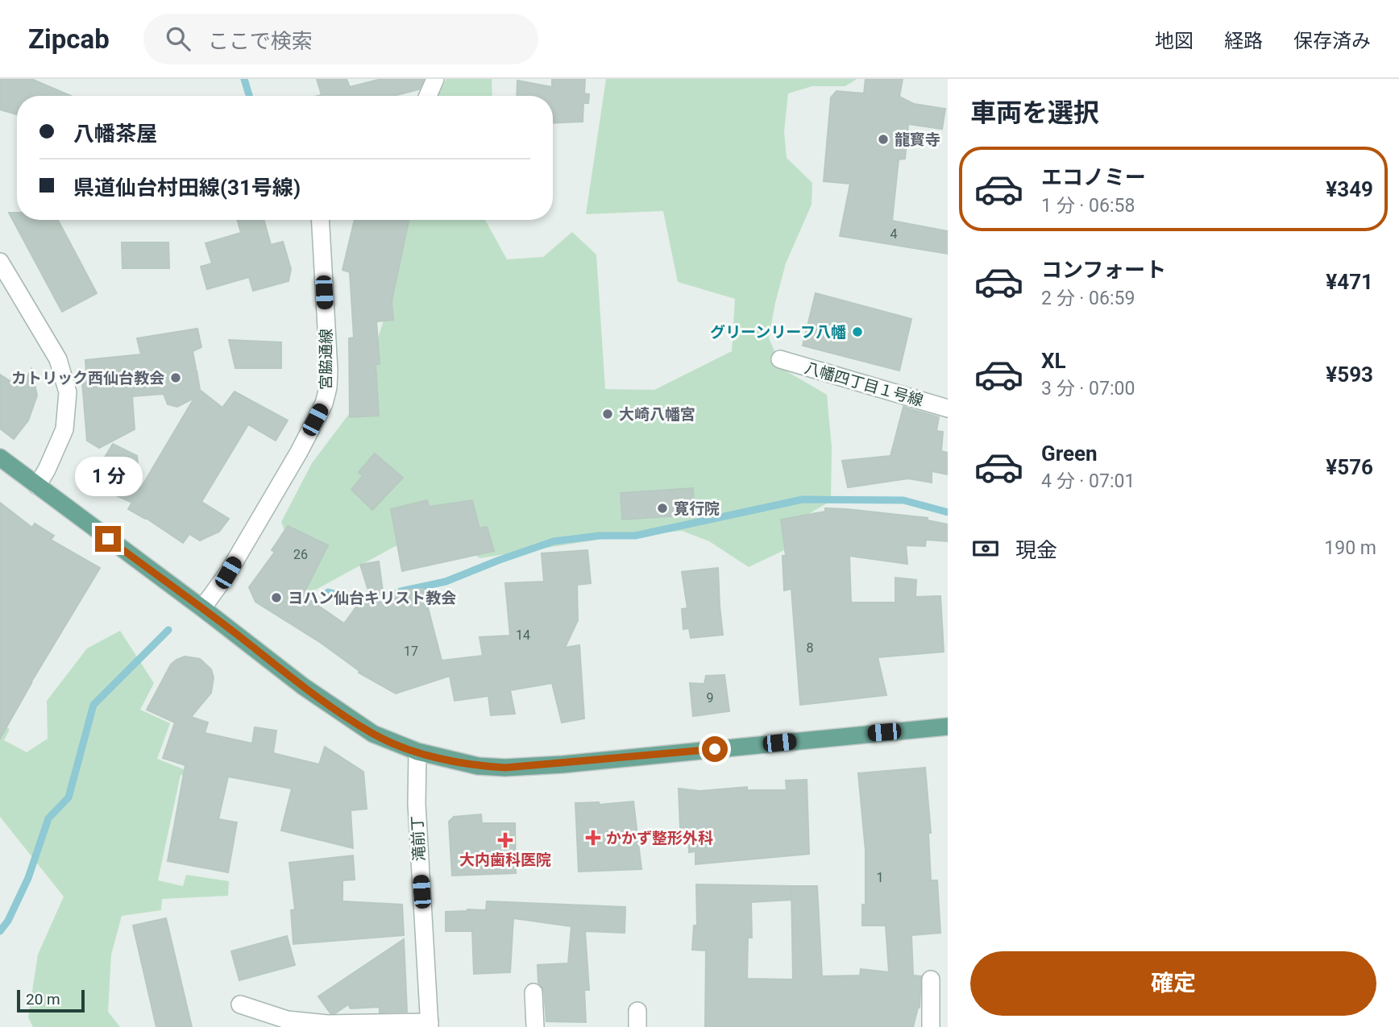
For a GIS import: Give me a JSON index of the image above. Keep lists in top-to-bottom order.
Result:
{
  "streets": {
    "street": ["宮脇通線", "八幡四丁目１号線", "滝前丁"]
  },
  "places": {
    "other": [
      "龍寳寺",
      "グリーンリーフ八幡",
      "カトリック西仙台教会",
      "大崎八幡宮",
      "寛行院",
      "ヨハン仙台キリスト教会"
    ],
    "health": ["かかず整形外科", "大内歯科医院"]
  },
  "house_numbers": [
    "4",
    "26",
    "14",
    "8",
    "17",
    "9",
    "1"
  ],
  "scale_bar": "20 m",
  "page": {
    "header": "Zipcab",
    "search": "ここで検索",
    "nav": ["地図", "経路", "保存済み"],
    "heading": "車両を選択",
    "banner": ["八幡茶屋", "県道仙台村田線(31号線)"],
    "list": [
      {
        "name": "エコノミー",
        "note": "1 分 · 06:58",
        "value": "¥349"
      },
      {
        "name": "コンフォート",
        "note": "2 分 · 06:59",
        "value": "¥471"
      },
      {
        "name": "XL",
        "note": "3 分 · 07:00",
        "value": "¥593"
      },
      {
        "name": "Green",
        "note": "4 分 · 07:01",
        "value": "¥576"
      }
    ],
    "bubble": "1 分",
    "pay": ["現金", "190 m"],
    "buttons": "確定",
    "scale": "20 m"
  }
}
